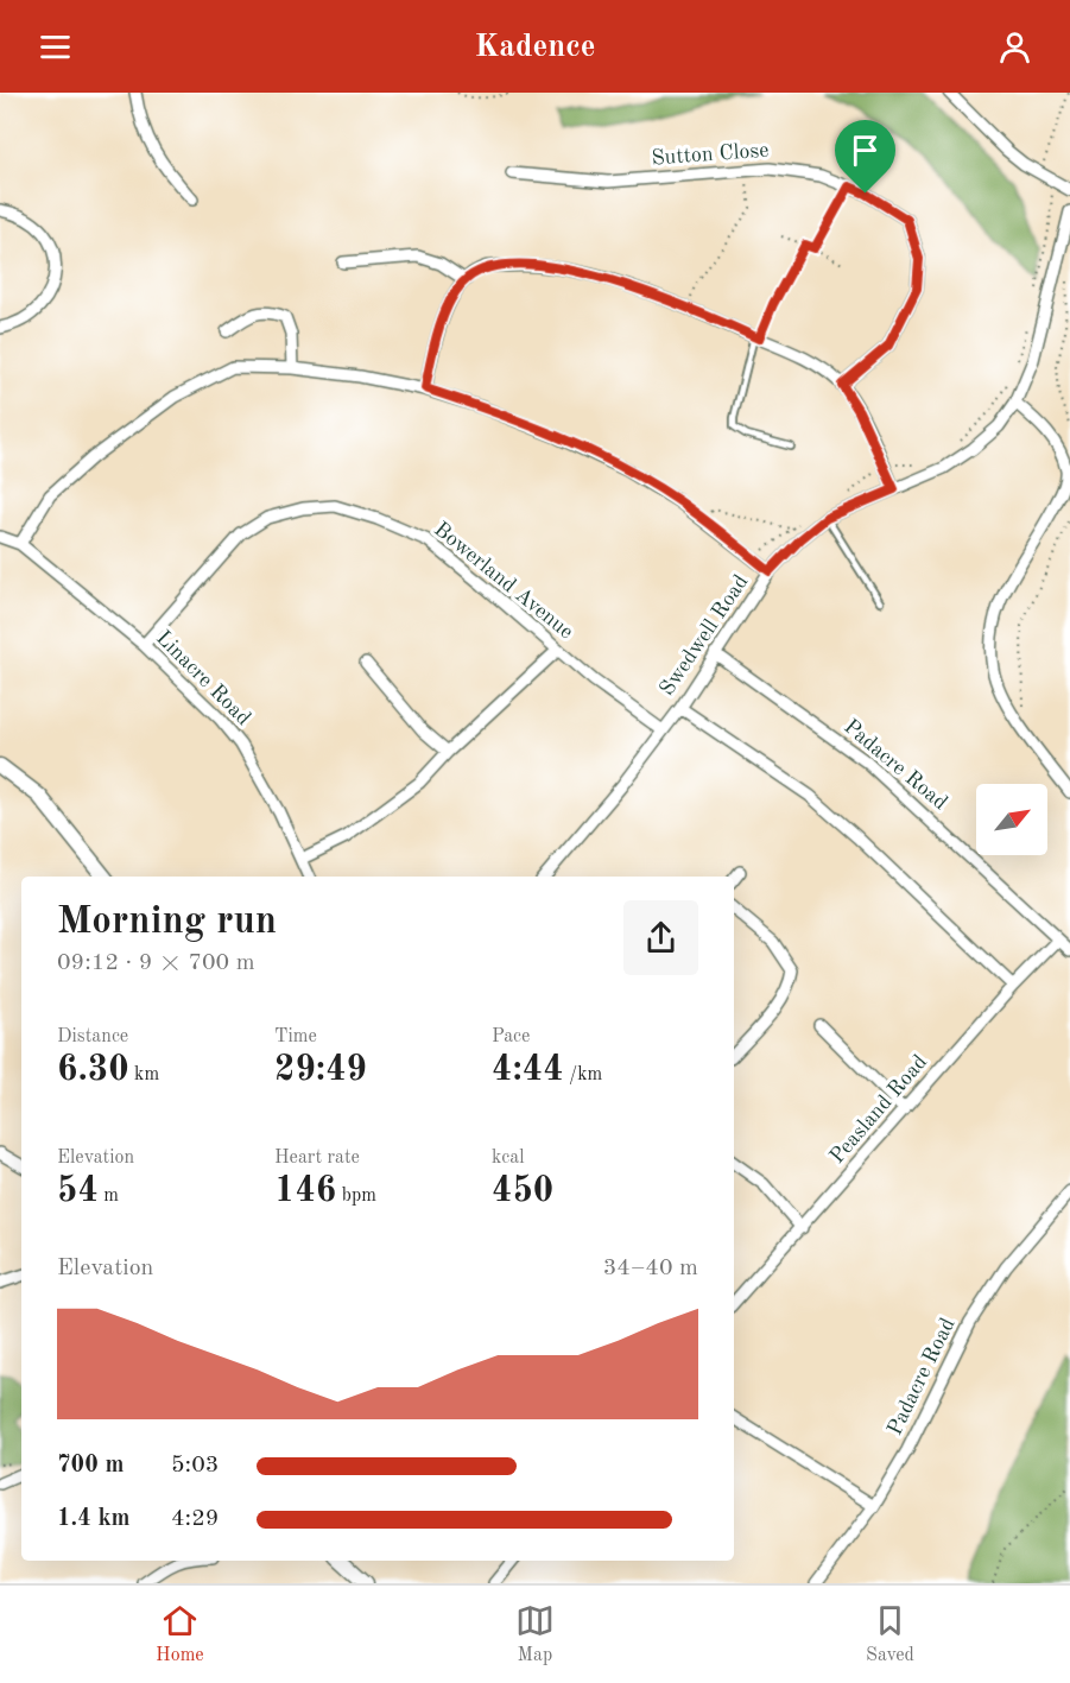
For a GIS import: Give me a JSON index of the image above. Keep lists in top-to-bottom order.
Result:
{
  "streets": {
    "street": [
      "Sutton Close",
      "Bowerland Avenue",
      "Swedwell Road",
      "Linacre Road",
      "Padacre Road",
      "Peasland Road"
    ]
  },
  "crossings": [
    ["Bowerland Avenue", "Swedwell Road"],
    ["Bowerland Avenue", "Linacre Road"],
    ["Swedwell Road", "Padacre Road"],
    ["Padacre Road", "Peasland Road"]
  ],
  "north": "top right",
  "page": {
    "header": "Kadence",
    "heading": ["Morning run", "09:12 · 9 × 700 m"],
    "stats": [
      ["Distance", "6.30 km"],
      ["Time", "29:49"],
      ["Pace", "4:44 /km"],
      ["Elevation", "54 m"],
      ["Heart rate", "146 bpm"],
      ["kcal", "450"]
    ],
    "chart": ["Elevation", "34–40 m"],
    "list": [
      {
        "name": "700 m",
        "note": "5:03"
      },
      {
        "name": "1.4 km",
        "note": "4:29"
      }
    ],
    "tabs": ["Home", "Map", "Saved"]
  }
}
